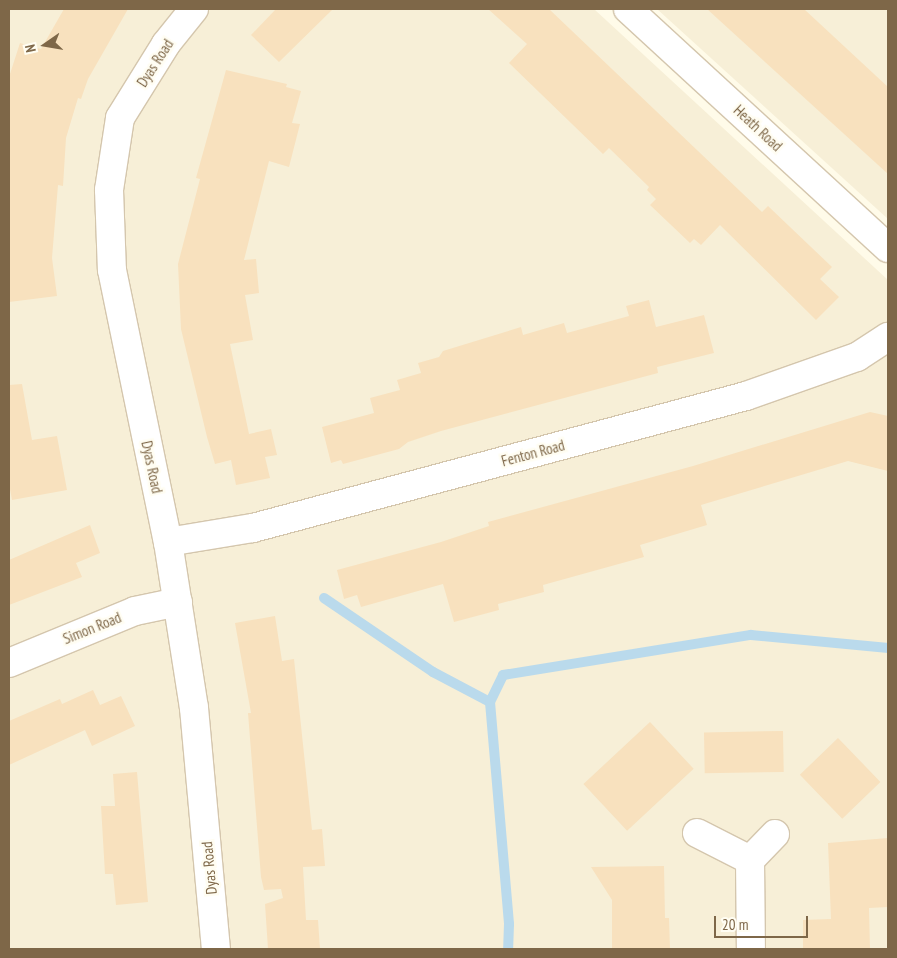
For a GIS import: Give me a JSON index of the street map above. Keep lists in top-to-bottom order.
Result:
{
  "streets": {
    "street": [
      "Dyas Road",
      "Heath Road",
      "Fenton Road",
      "Simon Road"
    ]
  },
  "crossings": [
    ["Dyas Road", "Fenton Road"],
    ["Dyas Road", "Simon Road"]
  ],
  "scale_bar": "20 m",
  "north": "left"
}
